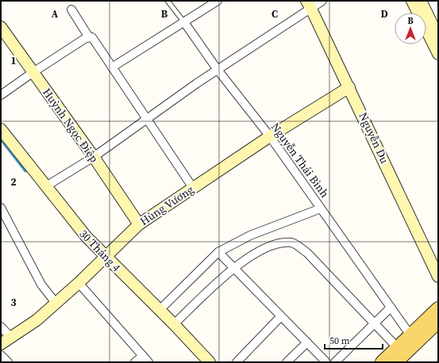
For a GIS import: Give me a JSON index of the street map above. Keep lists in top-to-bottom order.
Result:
{
  "streets": {
    "street": [
      "Huỳnh Ngọc Điệp",
      "Nguyễn Du",
      "Nguyễn Thái Bình",
      "Hùng Vương",
      "30 Tháng 4"
    ]
  },
  "crossings": [
    ["Huỳnh Ngọc Điệp", "Hùng Vương"],
    ["Nguyễn Du", "Hùng Vương"],
    ["Nguyễn Thái Bình", "Hùng Vương"],
    ["Hùng Vương", "30 Tháng 4"]
  ],
  "scale_bar": "50 m",
  "north": "top",
  "grid": {
    "columns": [
      "A",
      "B",
      "C",
      "D"
    ],
    "rows": ["1", "2", "3"]
  }
}
